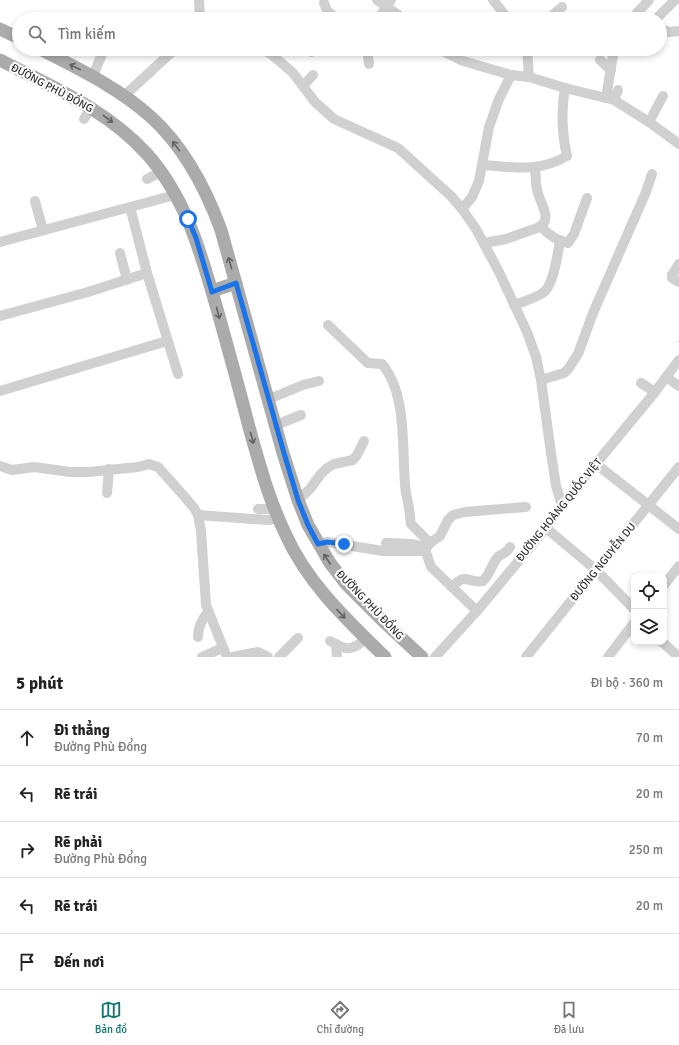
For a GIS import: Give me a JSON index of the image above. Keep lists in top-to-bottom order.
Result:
{
  "streets": {
    "main road": ["ĐƯỜNG PHÙ ĐỔNG"],
    "street": ["ĐƯỜNG HOÀNG QUỐC VIỆT", "ĐƯỜNG NGUYỄN DU"]
  },
  "page": {
    "search": "Tìm kiếm",
    "heading": ["5 phút", "Đi bộ · 360 m"],
    "list": [
      ["Đi thẳng", "Đường Phù Đổng", "70 m"],
      ["Rẽ trái", "20 m"],
      ["Rẽ phải", "Đường Phù Đổng", "250 m"],
      ["Rẽ trái", "20 m"],
      "Đến nơi"
    ],
    "nav": ["Bản đồ", "Chỉ đường", "Đã lưu"]
  }
}
